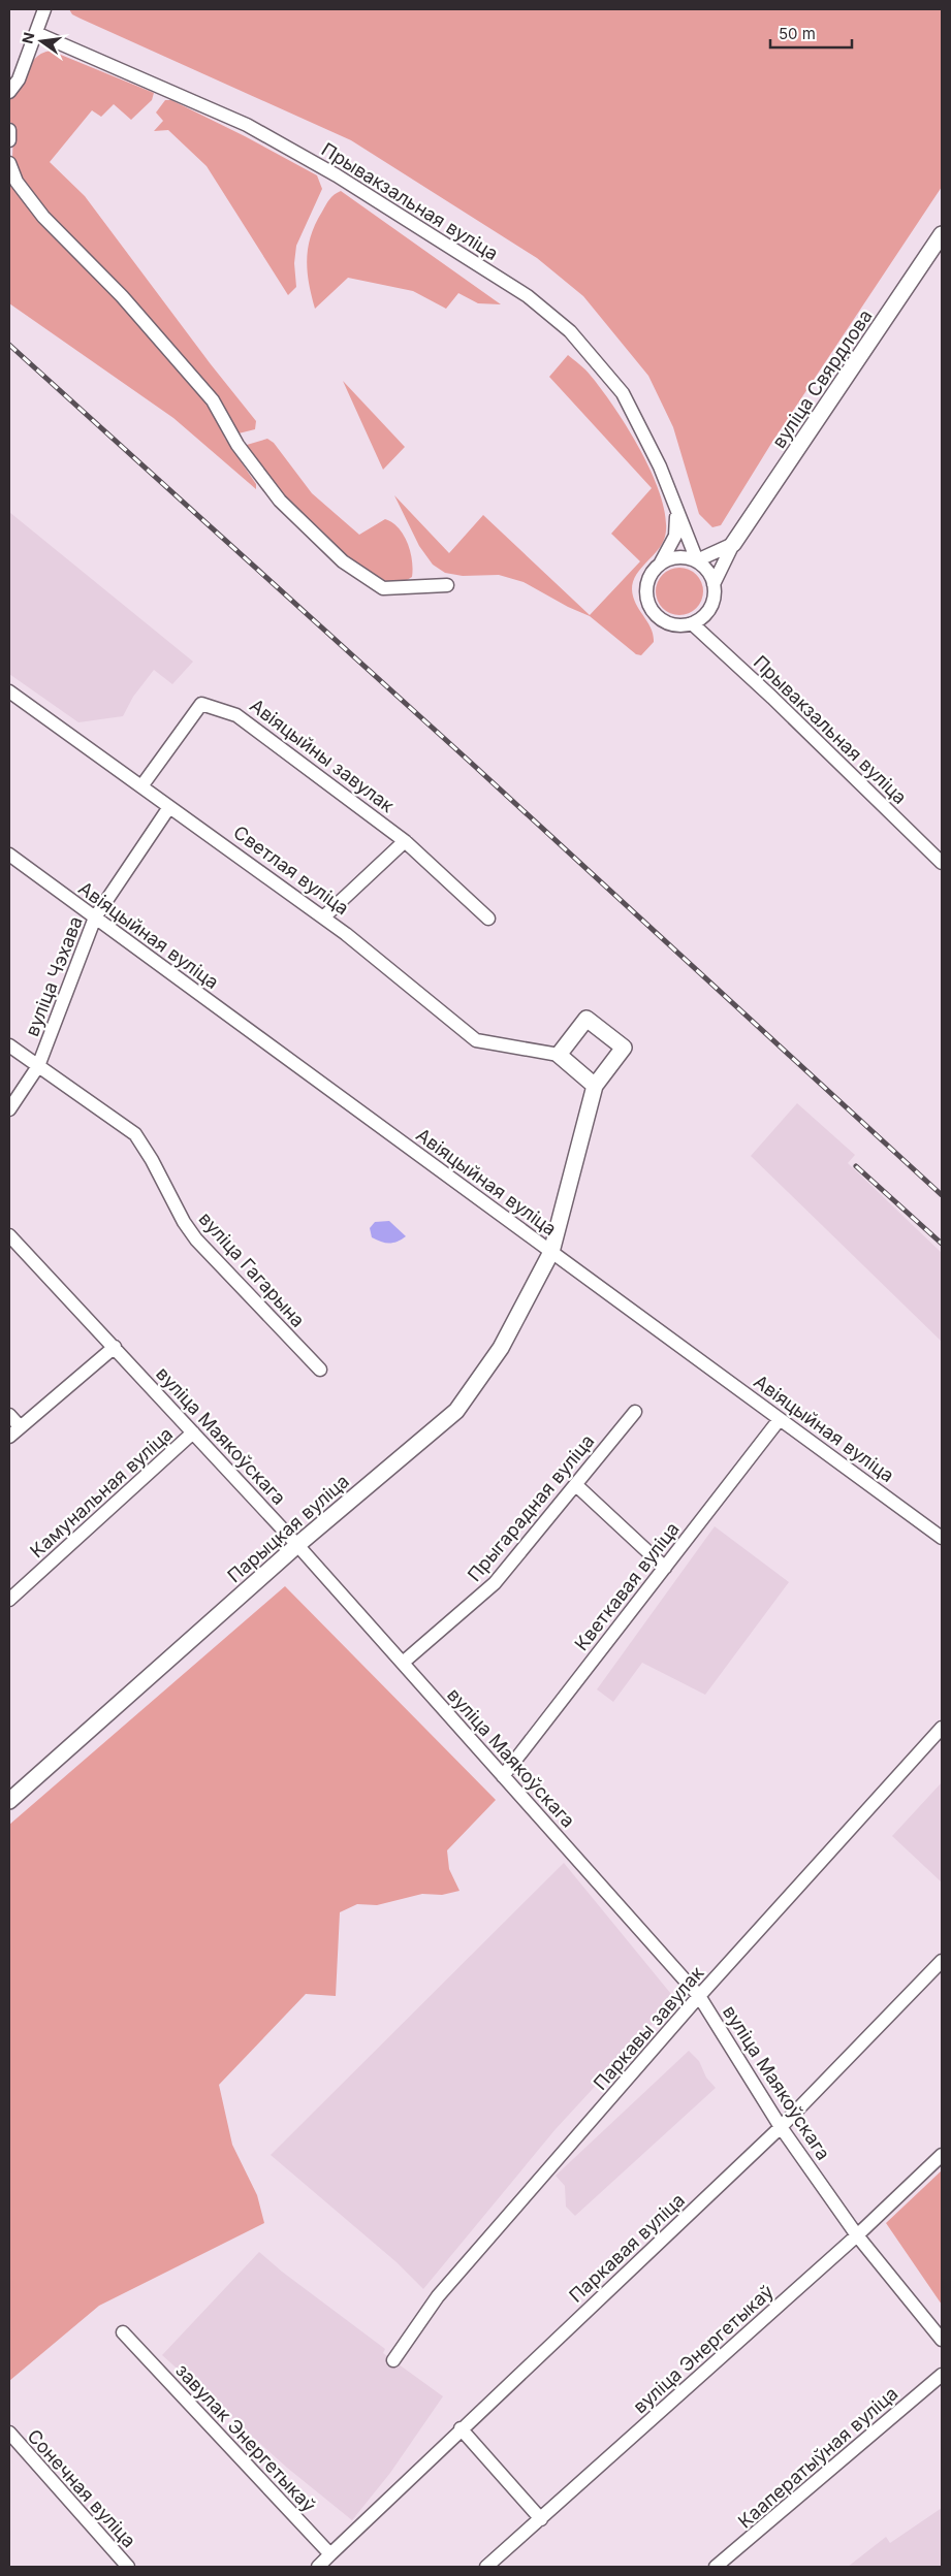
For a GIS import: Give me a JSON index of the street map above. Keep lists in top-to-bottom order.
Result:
{
  "streets": {
    "main road": ["вуліца Свярдлова", "Светлая вуліца", "Парыцкая вуліца"],
    "street": [
      "Прывакзальная вуліца",
      "Авіяцыйны завулак",
      "Авіяцыйная вуліца",
      "вуліца Чэхава",
      "вуліца Гагарына",
      "вуліца Маякоўскага",
      "Камунальная вуліца",
      "Прыгарадная вуліца",
      "Кветкавая вуліца",
      "Паркавы завулак",
      "Паркавая вуліца",
      "вуліца Энергетыкаў",
      "завулак Энергетыкаў",
      "Кааператыўная вуліца",
      "Сонечная вуліца"
    ]
  },
  "crossings": [
    ["Прывакзальная вуліца", "вуліца Свярдлова"],
    ["Авіяцыйны завулак", "Светлая вуліца"],
    ["Светлая вуліца", "вуліца Чэхава"],
    ["Авіяцыйная вуліца", "вуліца Чэхава"],
    ["Авіяцыйная вуліца", "Парыцкая вуліца"],
    ["Авіяцыйная вуліца", "Кветкавая вуліца"],
    ["вуліца Чэхава", "вуліца Гагарына"],
    ["вуліца Маякоўскага", "Камунальная вуліца"],
    ["вуліца Маякоўскага", "Прыгарадная вуліца"],
    ["вуліца Маякоўскага", "Парыцкая вуліца"],
    ["вуліца Маякоўскага", "Кветкавая вуліца"],
    ["вуліца Маякоўскага", "Паркавы завулак"],
    ["вуліца Маякоўскага", "Паркавая вуліца"],
    ["вуліца Маякоўскага", "вуліца Энергетыкаў"],
    ["Паркавая вуліца", "завулак Энергетыкаў"]
  ],
  "scale_bar": "50 m",
  "north": "left"
}
